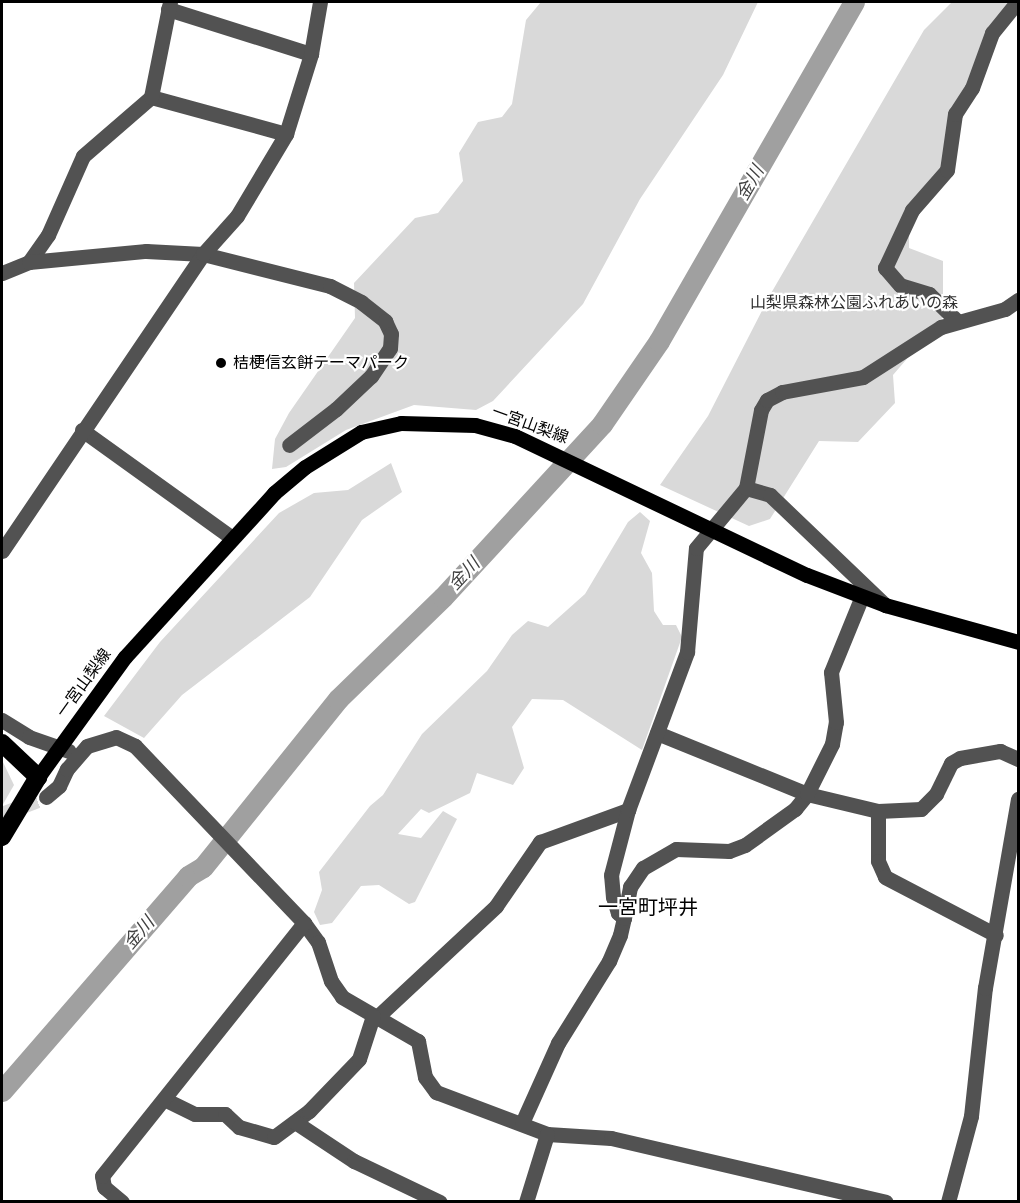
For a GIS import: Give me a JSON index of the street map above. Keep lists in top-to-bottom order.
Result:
{
  "streets": {
    "main road": ["一宮山梨線"]
  },
  "districts": ["一宮町坪井"],
  "water": ["金川"],
  "parks": ["山梨県森林公園ふれあいの森"],
  "places": ["桔梗信玄餅テーマパーク"]
}
